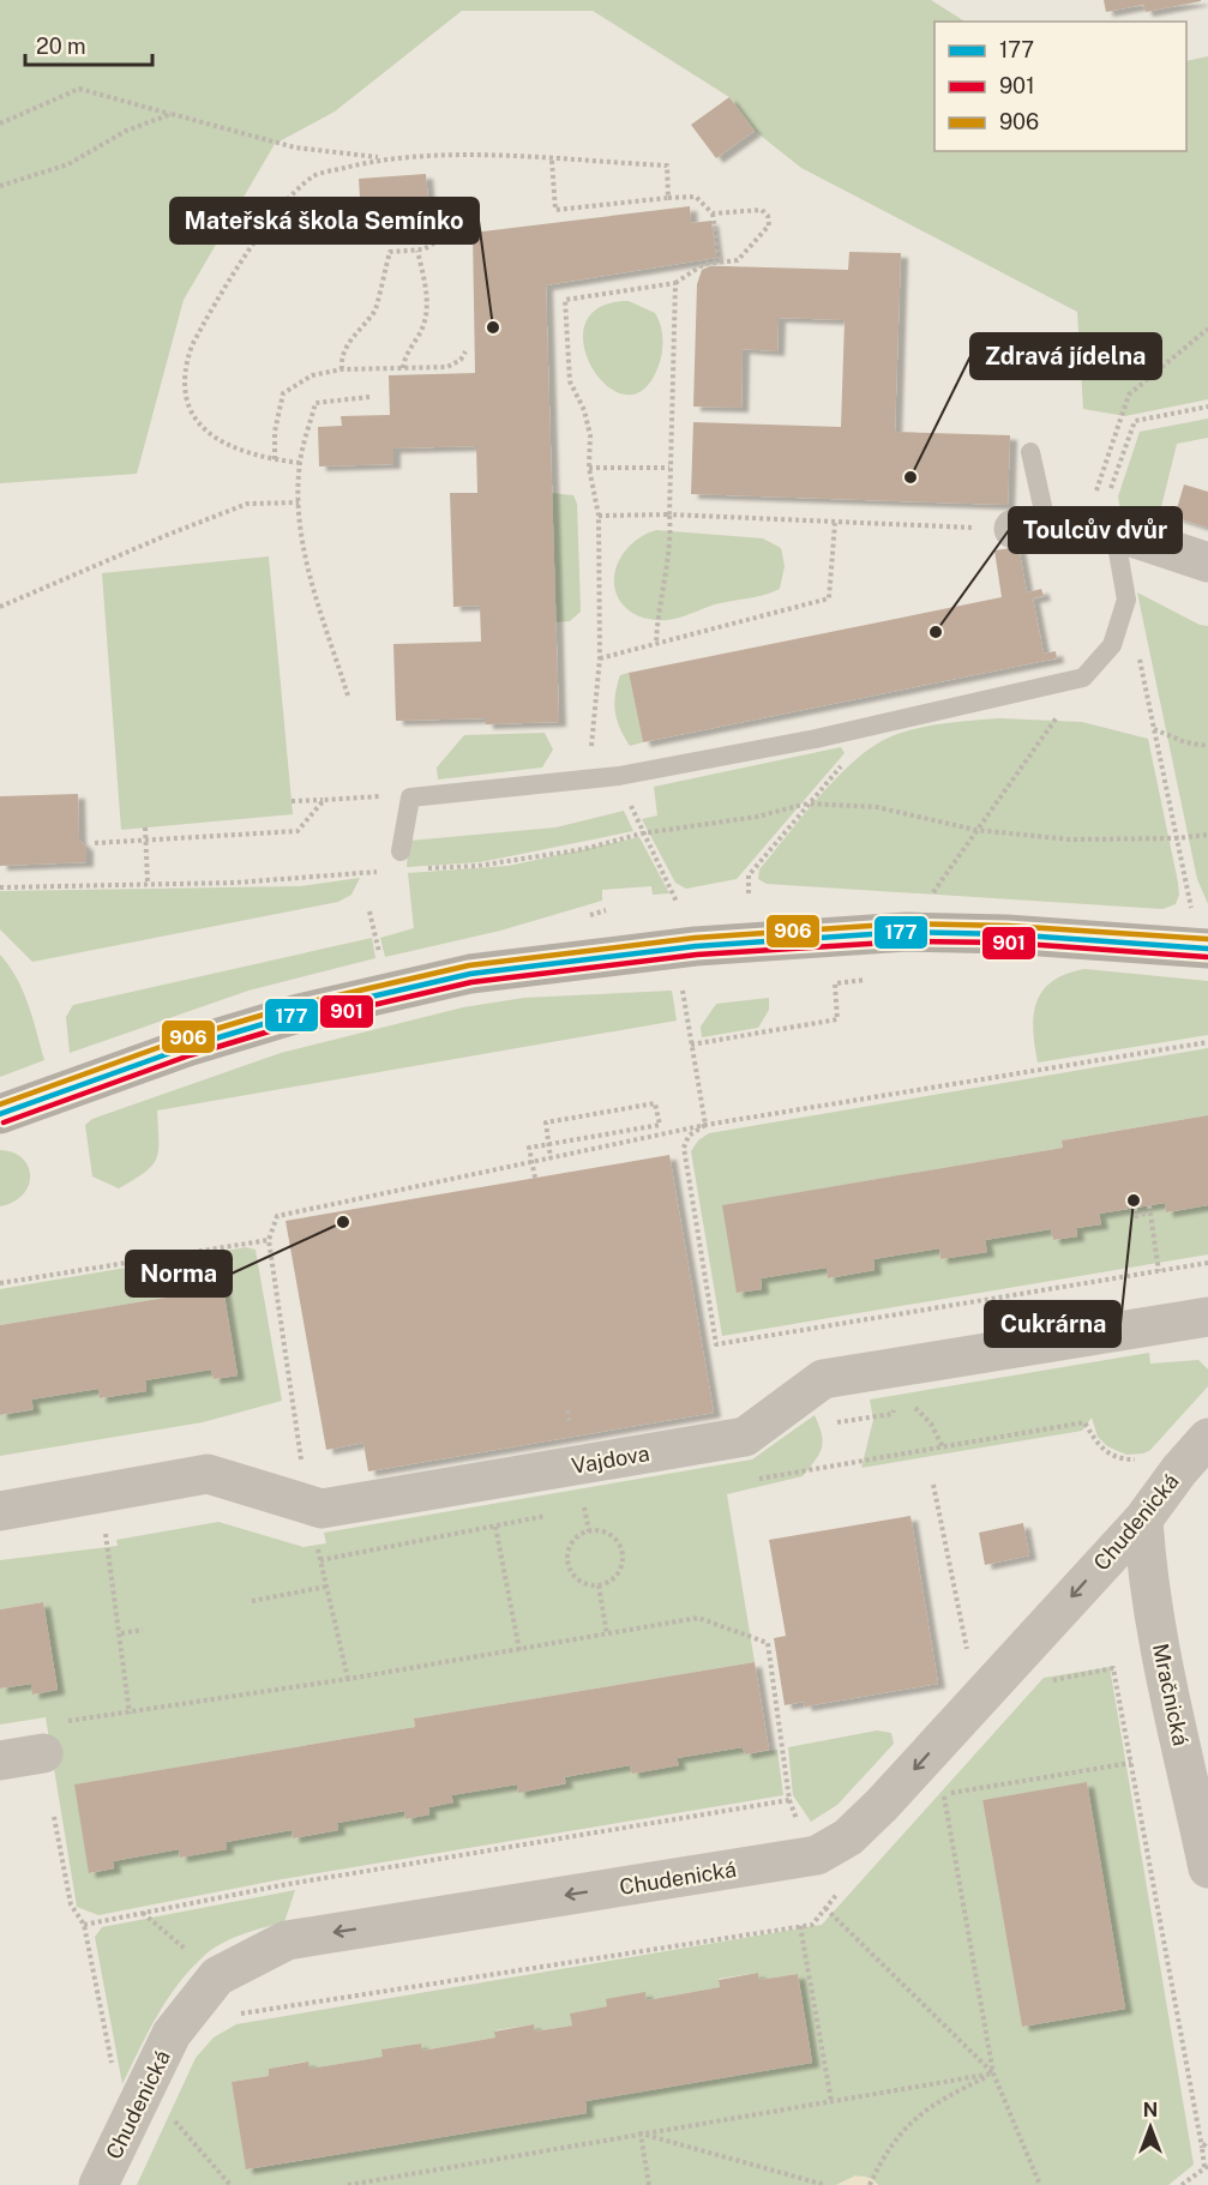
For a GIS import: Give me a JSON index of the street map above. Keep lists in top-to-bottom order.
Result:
{
  "streets": {
    "street": ["Vajdova", "Chudenická", "Mračnická"]
  },
  "crossings": [
    ["Chudenická", "Mračnická"]
  ],
  "one_way": ["Chudenická"],
  "places": [
    "Mateřská škola Semínko",
    "Zdravá jídelna",
    "Toulcův dvůr",
    "Cukrárna",
    "Norma"
  ],
  "lines": ["transit line 906", "transit line 177", "transit line 901"],
  "legend": ["177", "901", "906"],
  "scale_bar": "20 m",
  "north": "top"
}
